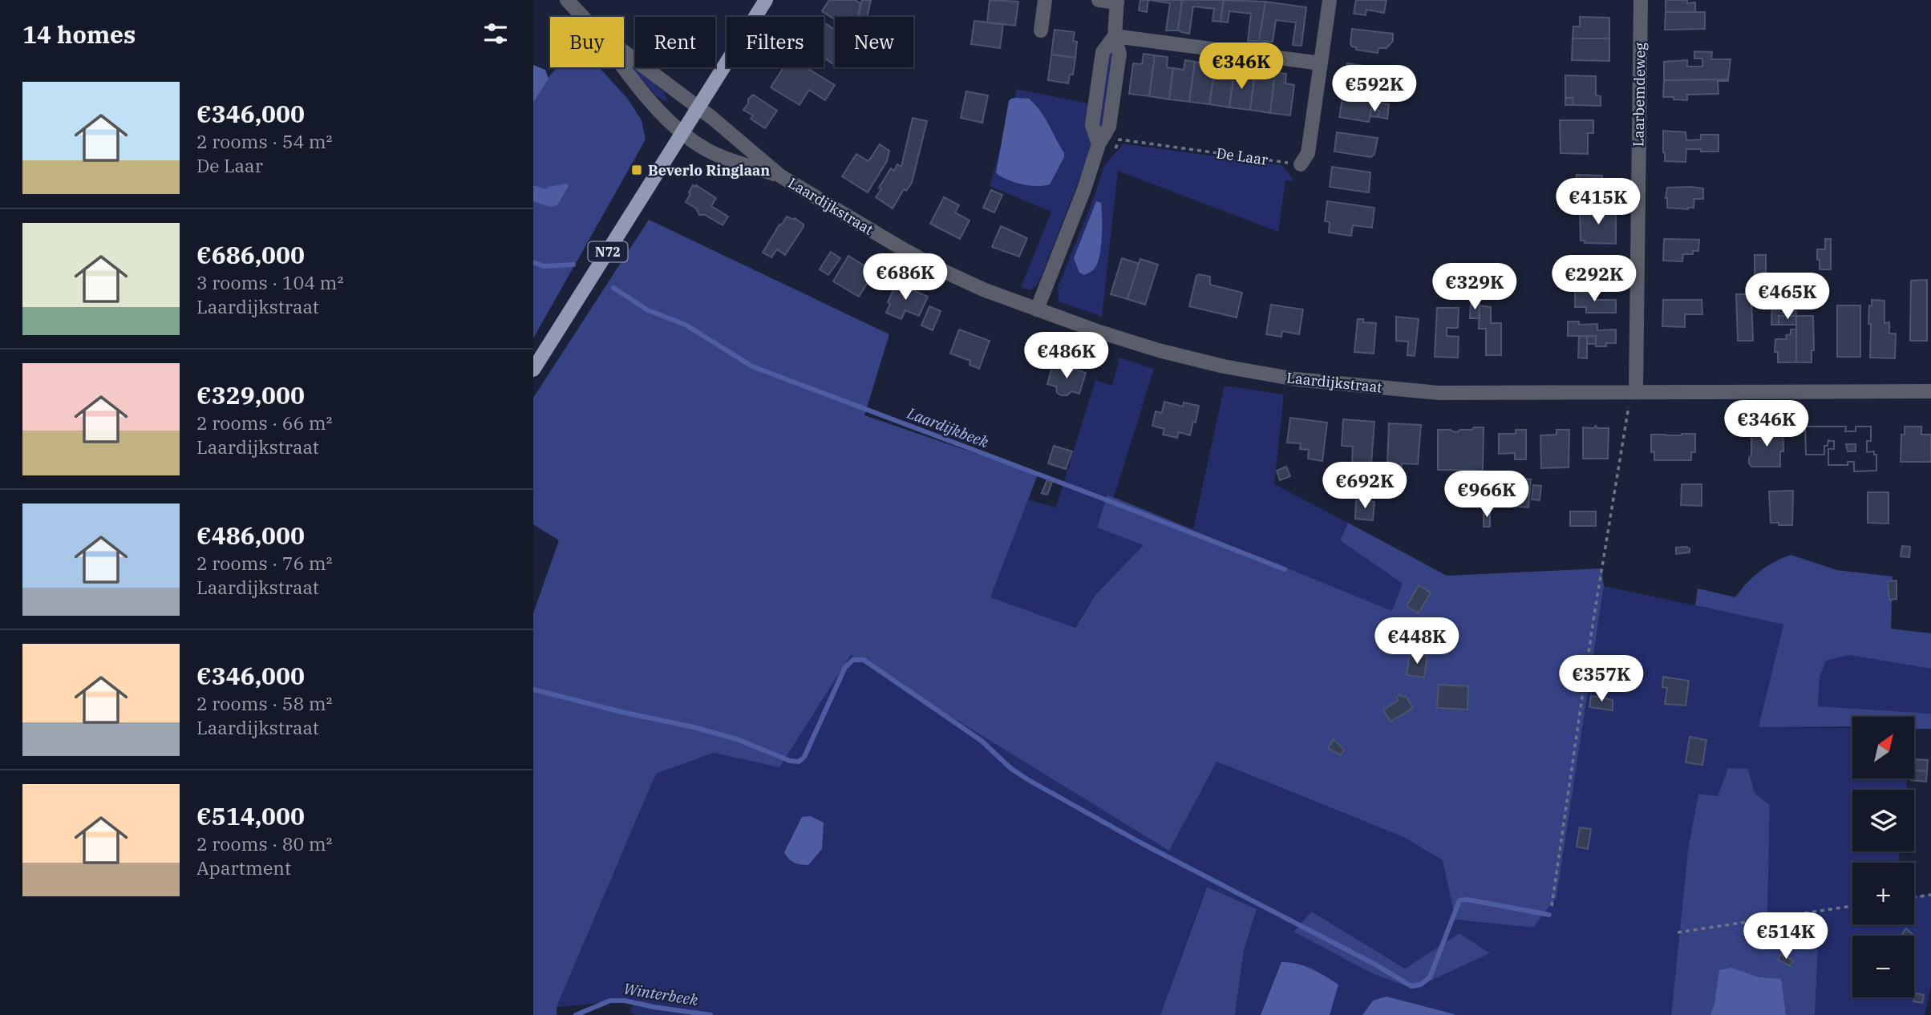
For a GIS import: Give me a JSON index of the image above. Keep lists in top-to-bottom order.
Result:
{
  "streets": {
    "main road": ["N72"],
    "street": ["Laarbemdeweg", "Laardijkstraat"],
    "path": ["De Laar"]
  },
  "crossings": [
    ["Laarbemdeweg", "Laardijkstraat"],
    ["Laardijkstraat", "N72"]
  ],
  "water": ["Laardijkbeek", "Winterbeek"],
  "places": {
    "transit": ["Beverlo Ringlaan"]
  },
  "north": "top right",
  "page": {
    "heading": "14 homes",
    "chip": [
      "Buy",
      "Rent",
      "Filters",
      "New"
    ],
    "price": [
      "€346K",
      "€592K",
      "€415K",
      "€686K",
      "€292K",
      "€329K",
      "€465K",
      "€486K",
      "€346K",
      "€692K",
      "€966K",
      "€448K",
      "€357K",
      "€514K"
    ],
    "list": [
      {
        "name": "€346,000",
        "note": "2 rooms · 54 m² · De Laar"
      },
      {
        "name": "€686,000",
        "note": "3 rooms · 104 m² · Laardijkstraat"
      },
      {
        "name": "€329,000",
        "note": "2 rooms · 66 m² · Laardijkstraat"
      },
      {
        "name": "€486,000",
        "note": "2 rooms · 76 m² · Laardijkstraat"
      },
      {
        "name": "€346,000",
        "note": "2 rooms · 58 m² · Laardijkstraat"
      },
      {
        "name": "€514,000",
        "note": "2 rooms · 80 m² · Apartment"
      }
    ],
    "map_buttons": ["+", "−"]
  }
}
